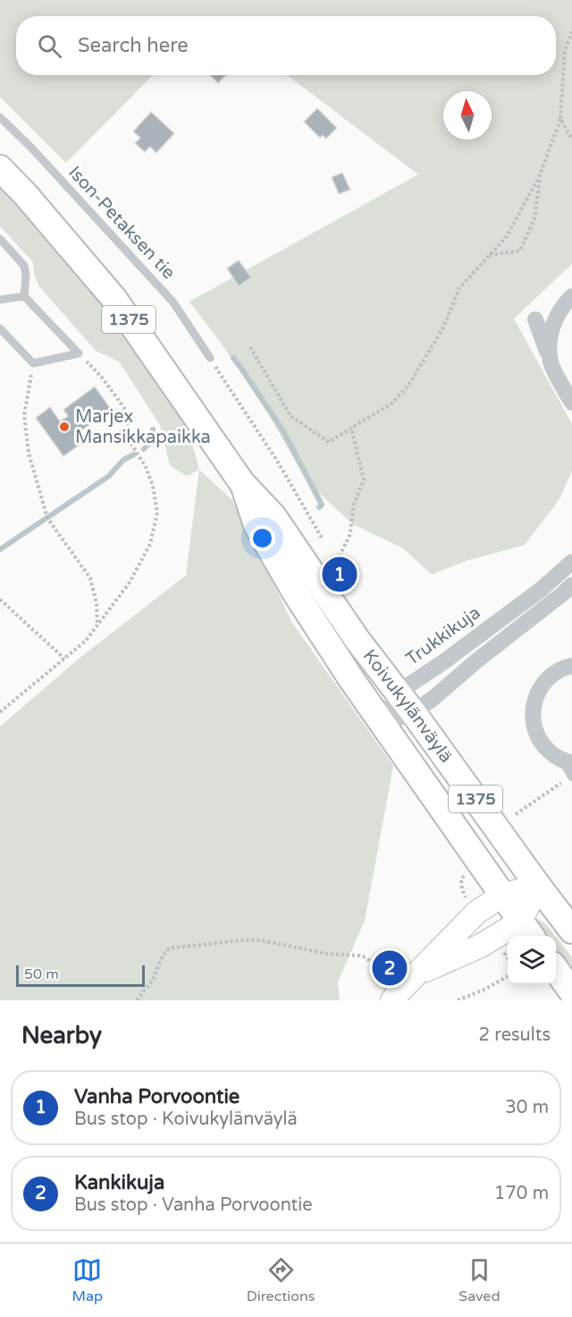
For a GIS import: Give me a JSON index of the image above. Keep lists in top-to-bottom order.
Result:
{
  "streets": {
    "main road": ["1375", "Koivukylänväylä"],
    "street": ["Trukkikuja"],
    "lane": ["Ison-Petaksen tie"]
  },
  "crossings": [
    ["Trukkikuja", "Koivukylänväylä"]
  ],
  "places": ["Marjex Mansikkapaikka"],
  "scale_bar": "50 m",
  "north": "top",
  "page": {
    "search": "Search here",
    "pins": ["1", "2"],
    "scale": "50 m",
    "heading": ["Nearby", "2 results"],
    "list": [
      {
        "mark": "1",
        "name": "Vanha Porvoontie",
        "note": "Bus stop · Koivukylänväylä",
        "value": "30 m"
      },
      {
        "mark": "2",
        "name": "Kankikuja",
        "note": "Bus stop · Vanha Porvoontie",
        "value": "170 m"
      }
    ],
    "nav": ["Map", "Directions", "Saved"]
  }
}
